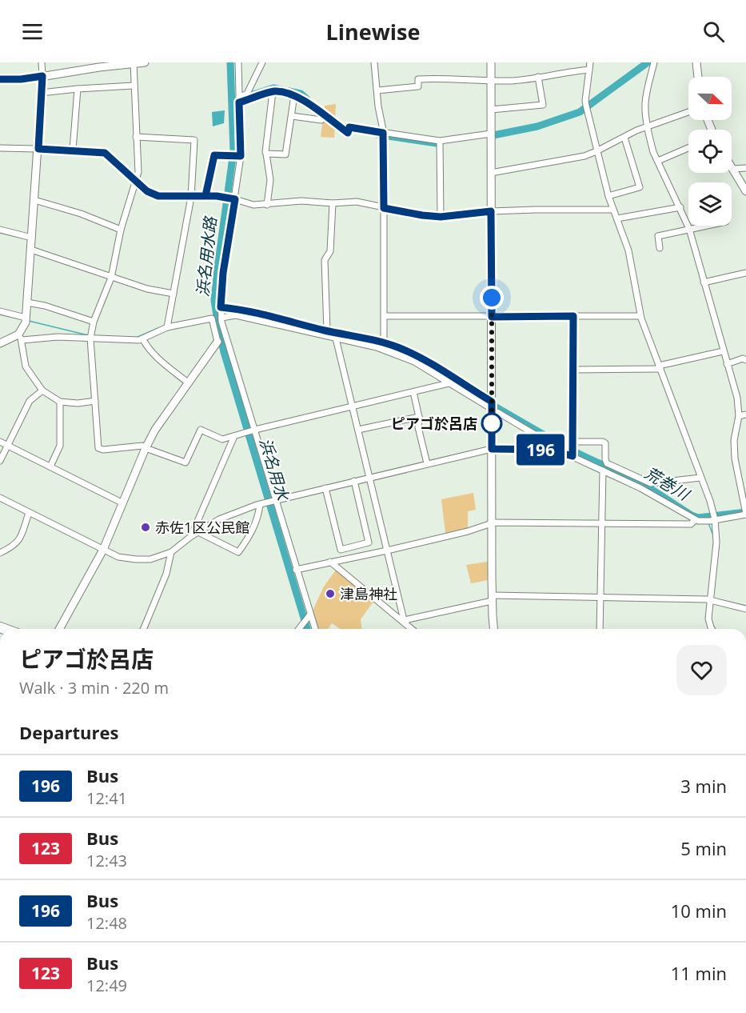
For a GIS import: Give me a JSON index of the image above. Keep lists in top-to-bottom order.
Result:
{
  "water": ["浜名用水路", "浜名用水", "荒巻川"],
  "places": ["ピアゴ於呂店", "赤佐1区公民館", "津島神社"],
  "lines": ["bus line 196"],
  "north": "right",
  "page": {
    "header": "Linewise",
    "on_map": "196",
    "heading": [
      ["ピアゴ於呂店", "Walk · 3 min · 220 m"],
      "Departures"
    ],
    "list": [
      {
        "mark": "196",
        "name": "Bus",
        "note": "12:41",
        "value": "3 min"
      },
      {
        "mark": "123",
        "name": "Bus",
        "note": "12:43",
        "value": "5 min"
      },
      {
        "mark": "196",
        "name": "Bus",
        "note": "12:48",
        "value": "10 min"
      },
      {
        "mark": "123",
        "name": "Bus",
        "note": "12:49",
        "value": "11 min"
      }
    ]
  }
}
